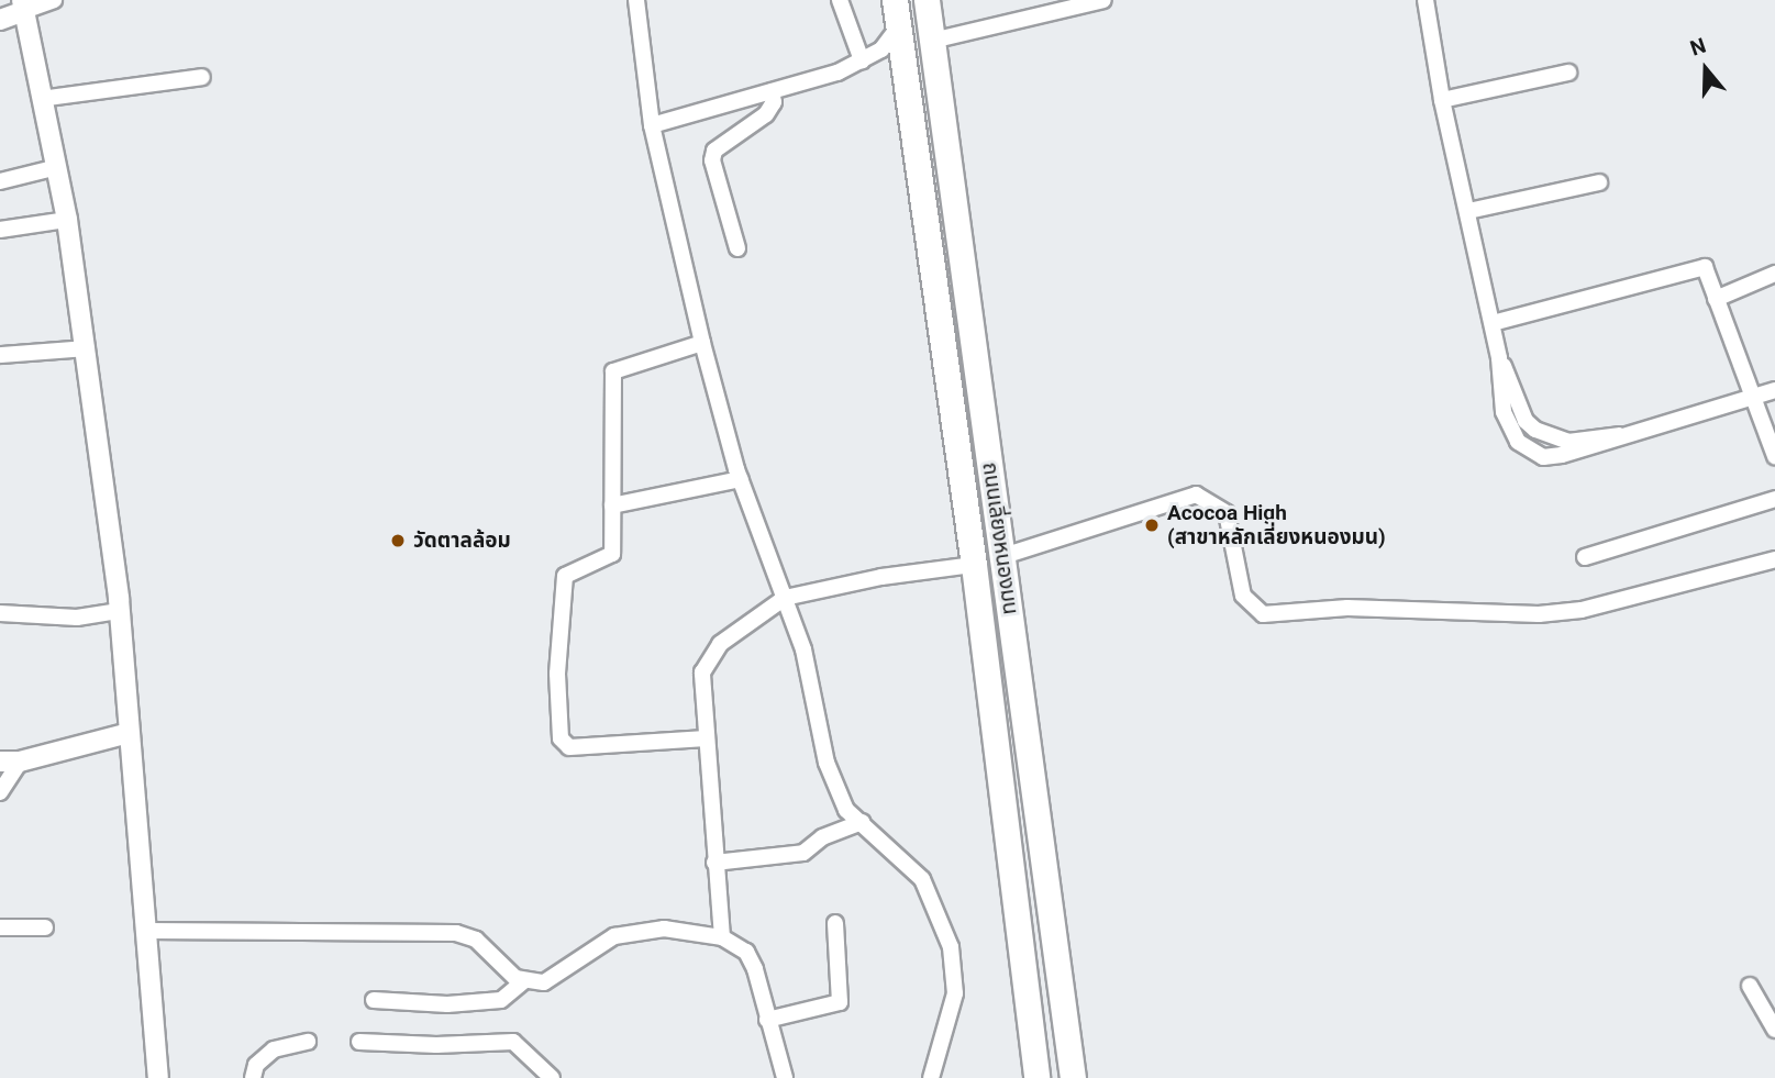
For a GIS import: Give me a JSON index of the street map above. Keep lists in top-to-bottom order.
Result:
{
  "streets": {
    "highway": ["ถนนเลี่ยงหนองมน"]
  },
  "places": ["Acocoa High (สาขาหลักเลี่ยงหนองมน)", "วัดตาลล้อม"],
  "north": "top"
}
